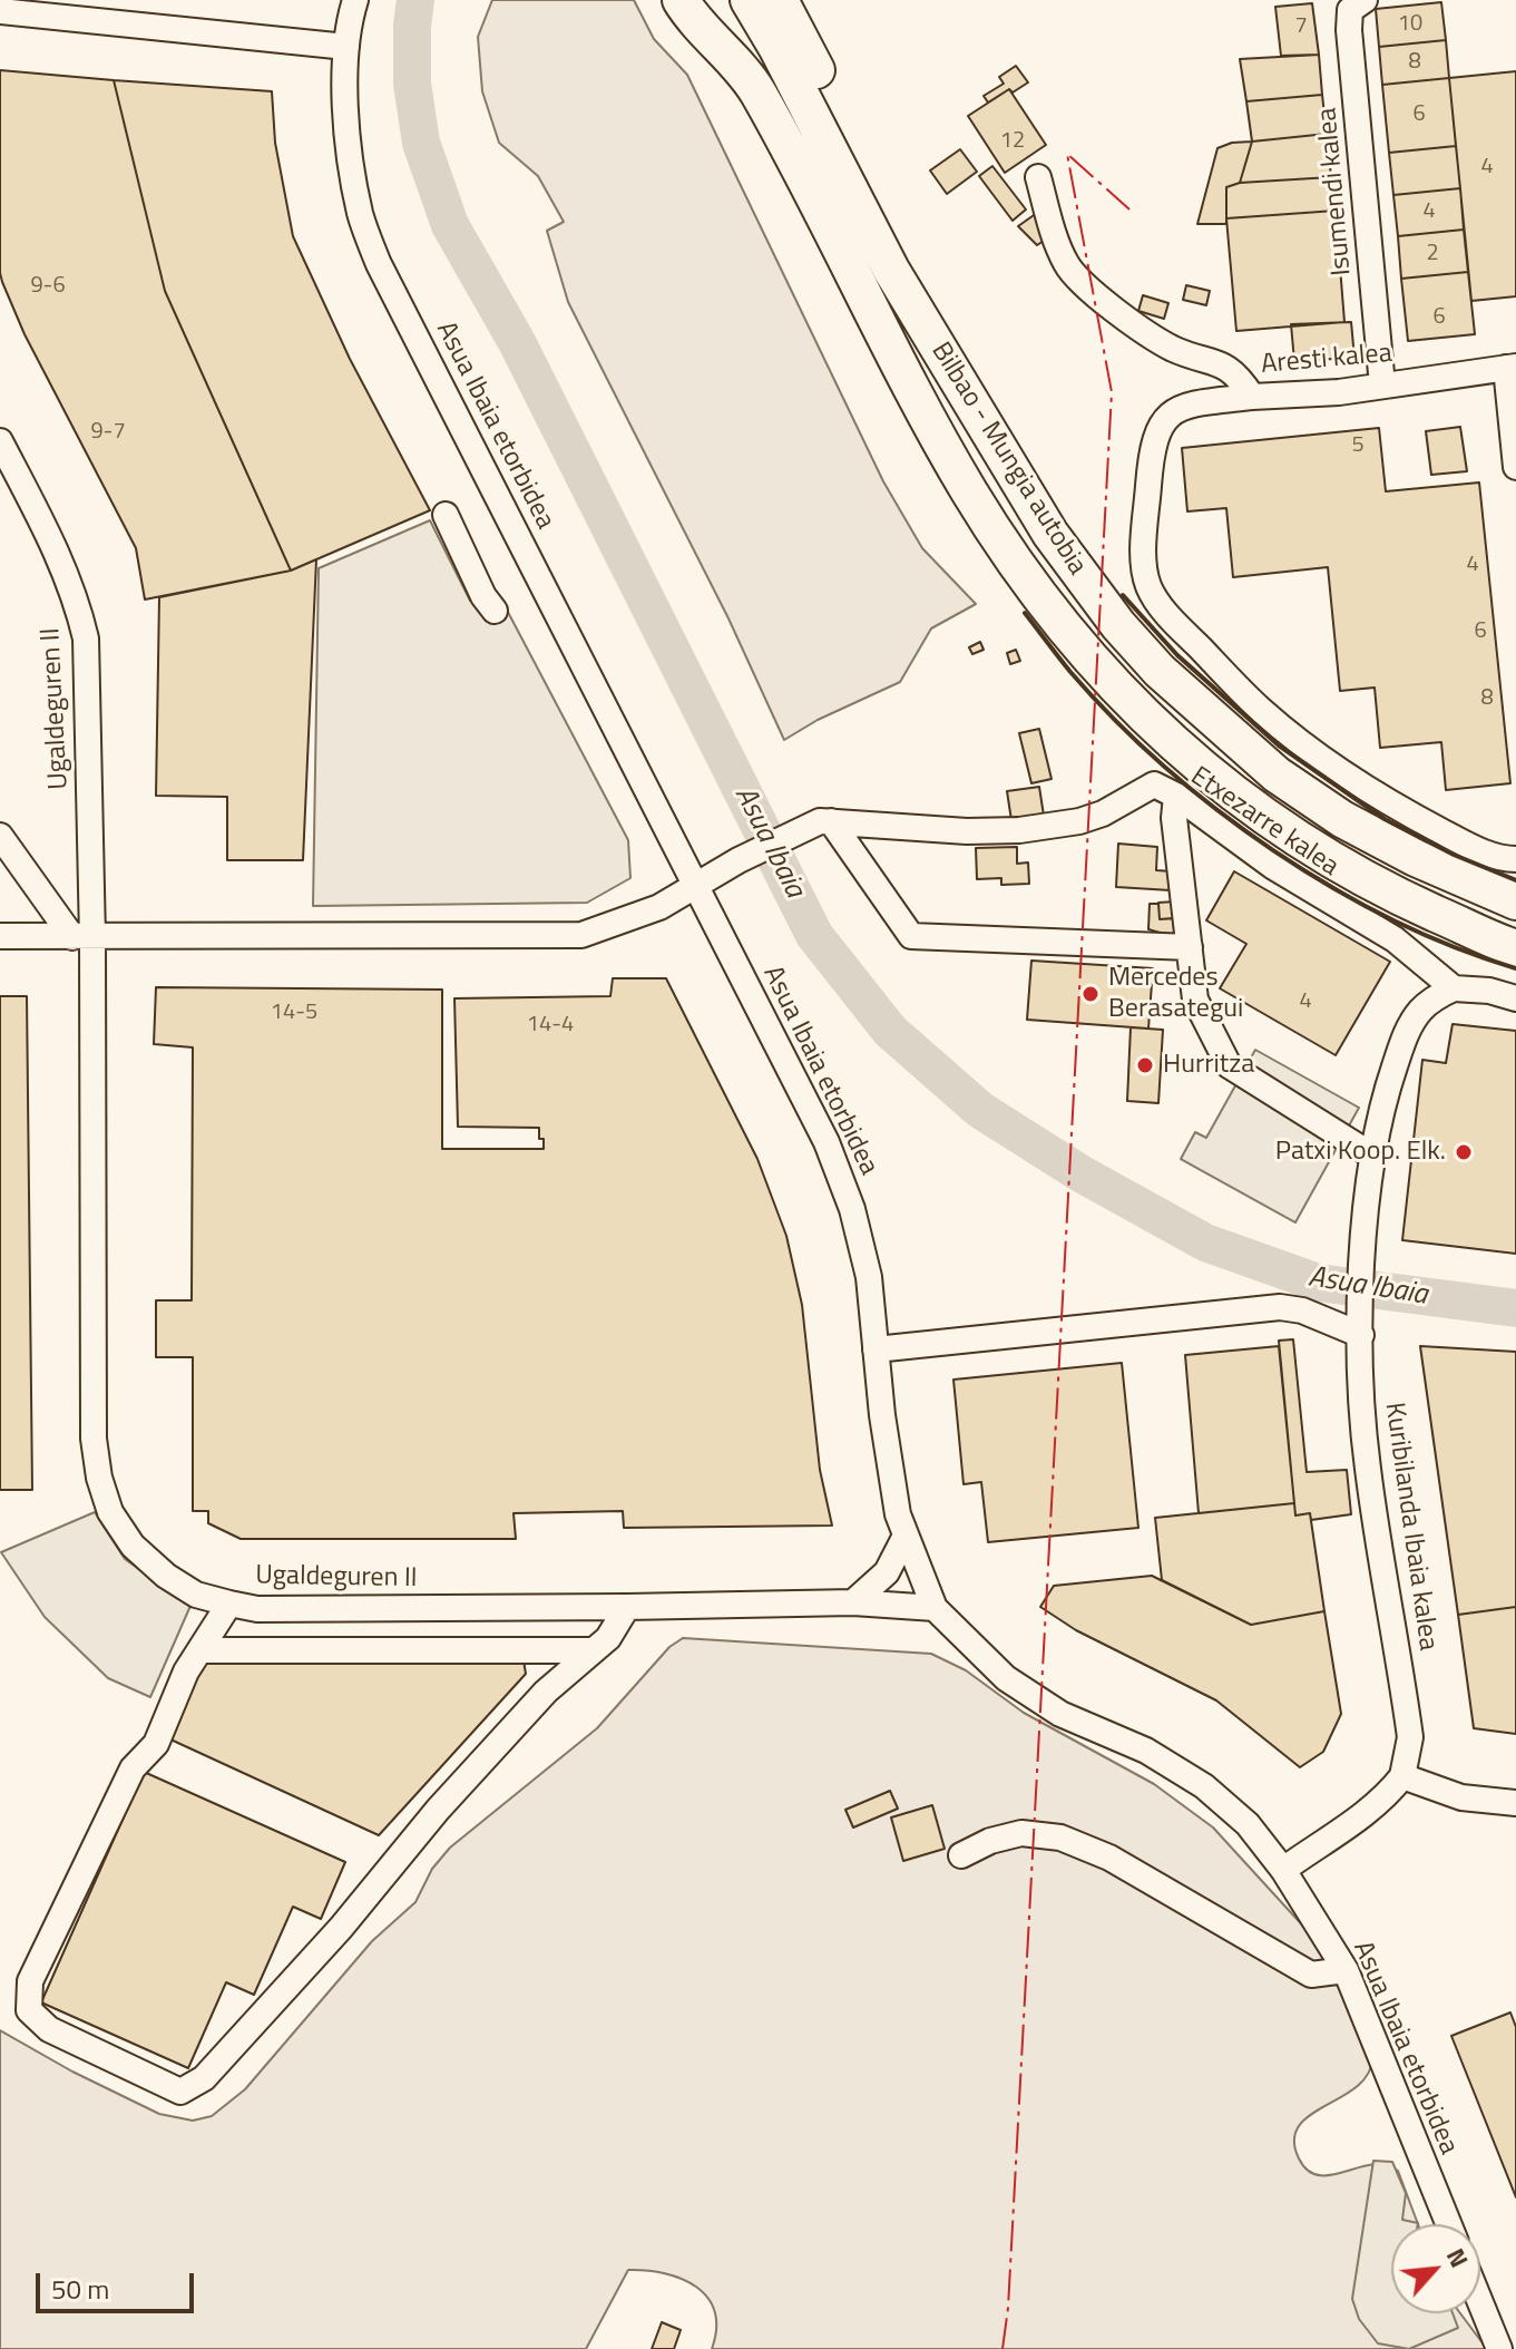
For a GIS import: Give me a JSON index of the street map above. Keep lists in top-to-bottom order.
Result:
{
  "streets": {
    "highway": ["Bilbao - Mungia autobia"],
    "street": [
      "Isumendi kalea",
      "Aresti kalea",
      "Asua Ibaia etorbidea",
      "Ugaldeguren II",
      "Etxezarre kalea",
      "Kuribilanda Ibaia kalea"
    ]
  },
  "crossings": [
    ["Isumendi kalea", "Aresti kalea"],
    ["Asua Ibaia etorbidea", "Ugaldeguren II"],
    ["Asua Ibaia etorbidea", "Etxezarre kalea"],
    ["Etxezarre kalea", "Kuribilanda Ibaia kalea"]
  ],
  "water": ["Asua Ibaia"],
  "places": ["Mercedes Berasategui", "Hurritza", "Patxi Koop. Elk."],
  "house_numbers": [
    "10",
    "7",
    "8",
    "6",
    "12",
    "4",
    "4",
    "2",
    "9-6",
    "6",
    "9-7",
    "5",
    "4",
    "6",
    "8",
    "4",
    "14-5",
    "14-4"
  ],
  "scale_bar": "50 m",
  "north": "top right"
}
